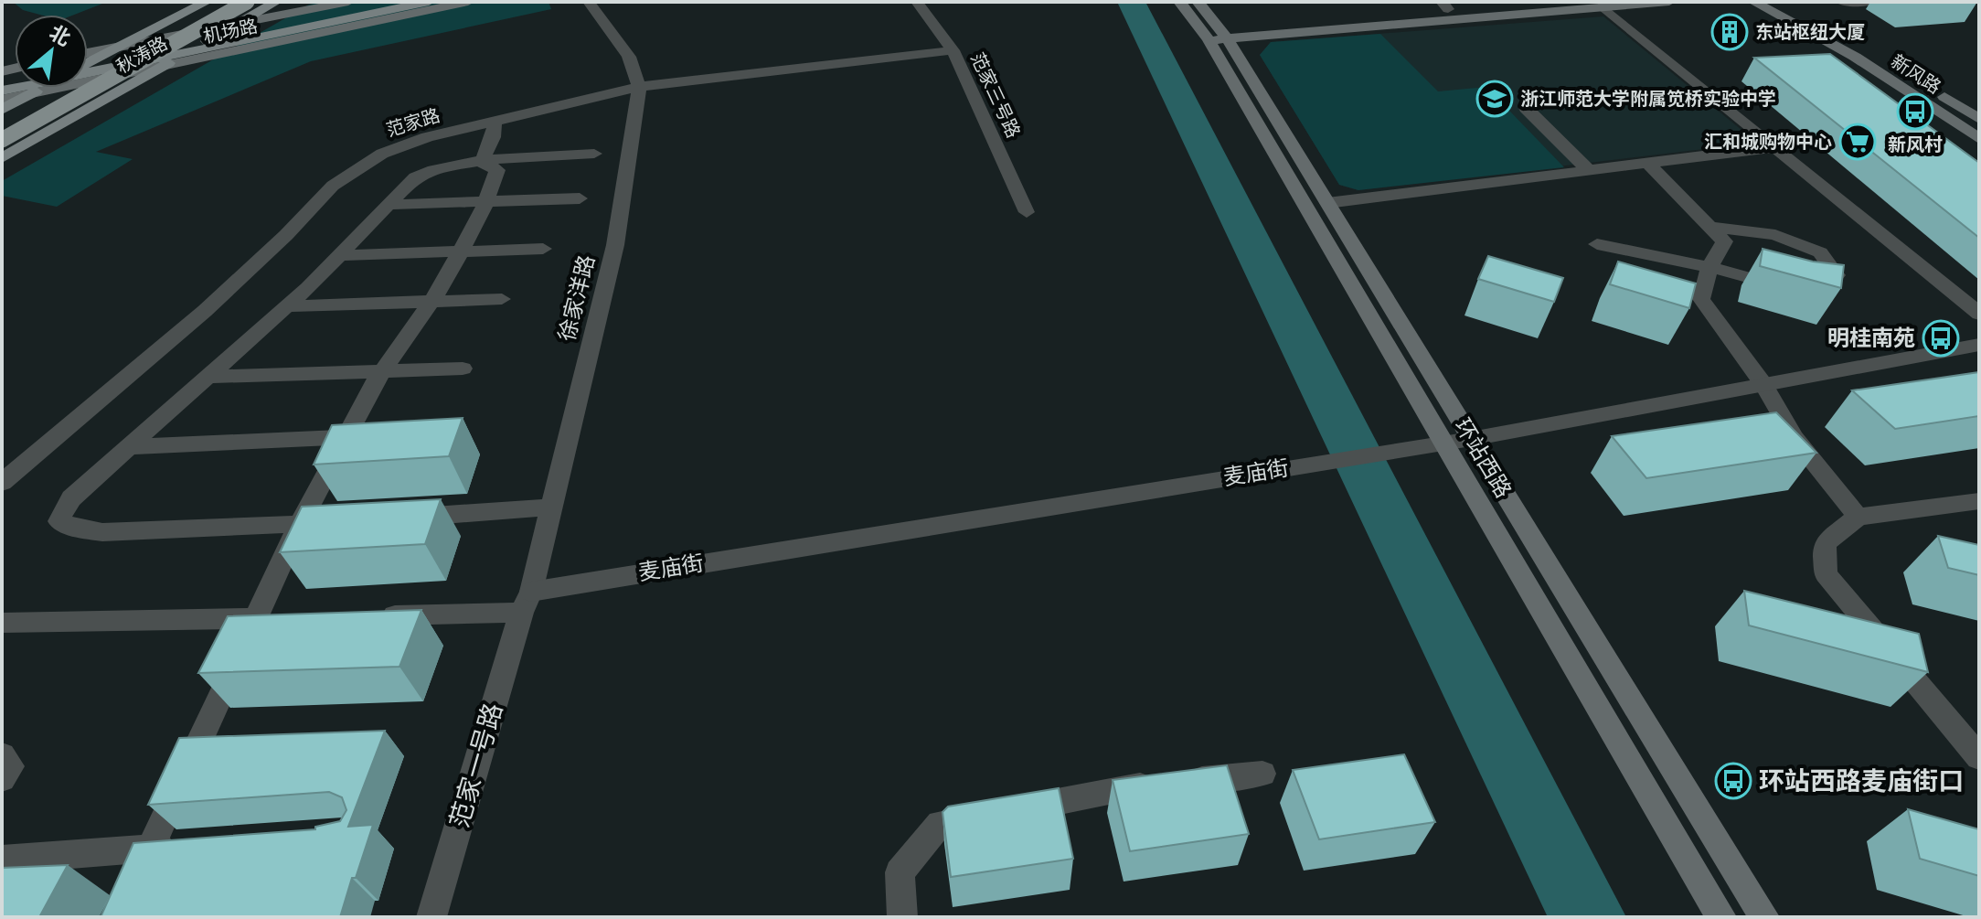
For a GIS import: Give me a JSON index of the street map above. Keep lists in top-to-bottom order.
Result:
{
  "streets": {
    "main road": [
      "机场路",
      "秋涛路",
      "新风路",
      "环站西路"
    ],
    "street": [
      "范家三号路",
      "范家路",
      "徐家洋路",
      "麦庙街",
      "范家一号路"
    ]
  },
  "crossings": [
    ["机场路", "秋涛路"],
    ["范家三号路", "范家路"],
    ["范家路", "徐家洋路"],
    ["徐家洋路", "麦庙街"],
    ["徐家洋路", "范家一号路"],
    ["环站西路", "麦庙街"],
    ["麦庙街", "范家一号路"]
  ],
  "places": {
    "building": ["东站枢纽大厦"],
    "school or university": ["浙江师范大学附属笕桥实验中学"],
    "bus stop": ["新风村", "明桂南苑", "环站西路麦庙街口"],
    "supermarket": ["汇和城购物中心"]
  },
  "north": "top right"
}
